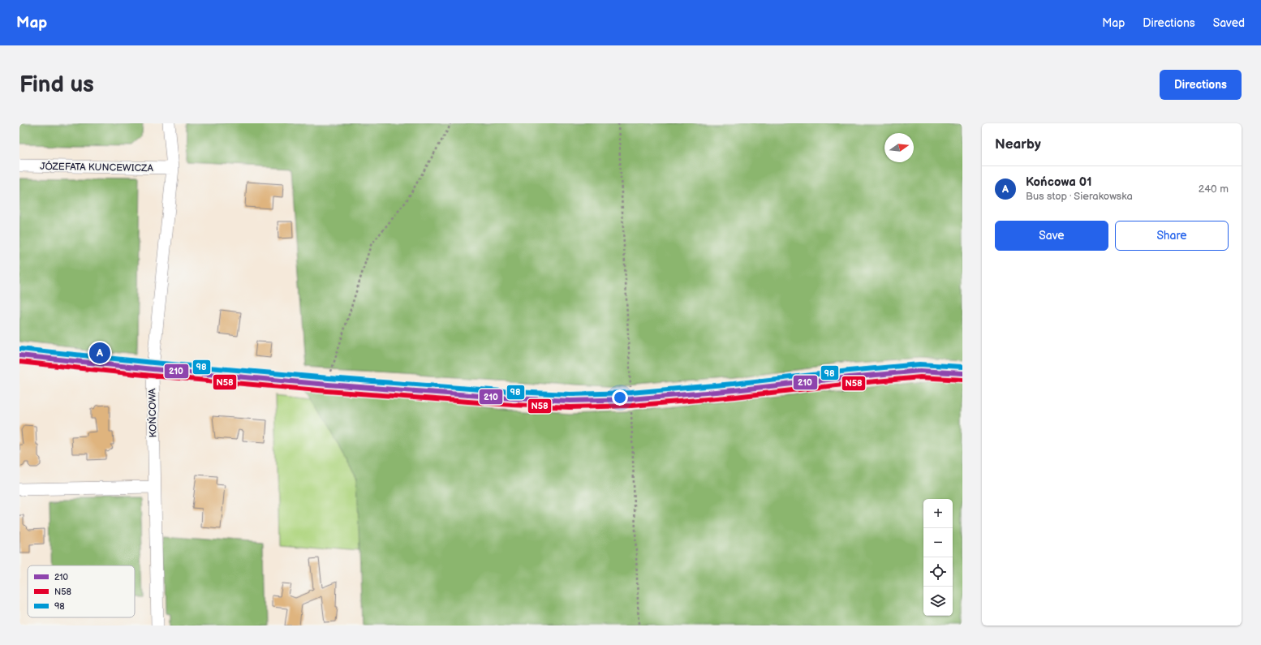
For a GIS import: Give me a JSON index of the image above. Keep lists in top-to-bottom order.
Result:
{
  "streets": {
    "street": ["JÓZEFATA KUNCEWICZA", "KOŃCOWA"]
  },
  "crossings": [
    ["JÓZEFATA KUNCEWICZA", "KOŃCOWA"]
  ],
  "lines": ["transit line 98", "transit line 210", "transit line N58"],
  "legend": ["210", "N58", "98"],
  "north": "right",
  "page": {
    "header": "Map",
    "nav": ["Map", "Directions", "Saved"],
    "buttons": [
      "Directions",
      ["Save", "Share"]
    ],
    "title": "Find us",
    "heading": "Nearby",
    "list": [
      {
        "mark": "A",
        "name": "Końcowa 01",
        "note": "Bus stop · Sierakowska",
        "value": "240 m"
      }
    ],
    "pins": "A",
    "map_buttons": ["+", "−"]
  }
}
